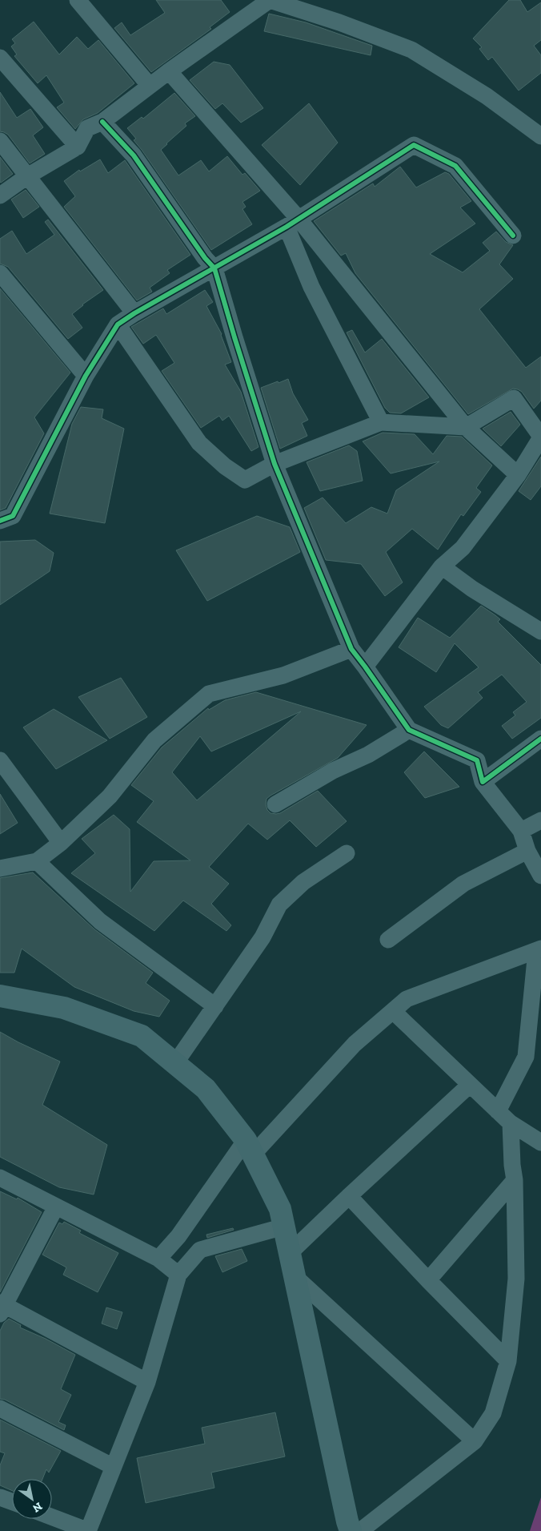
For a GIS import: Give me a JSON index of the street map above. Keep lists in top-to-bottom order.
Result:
{
  "north": "bottom right"
}
